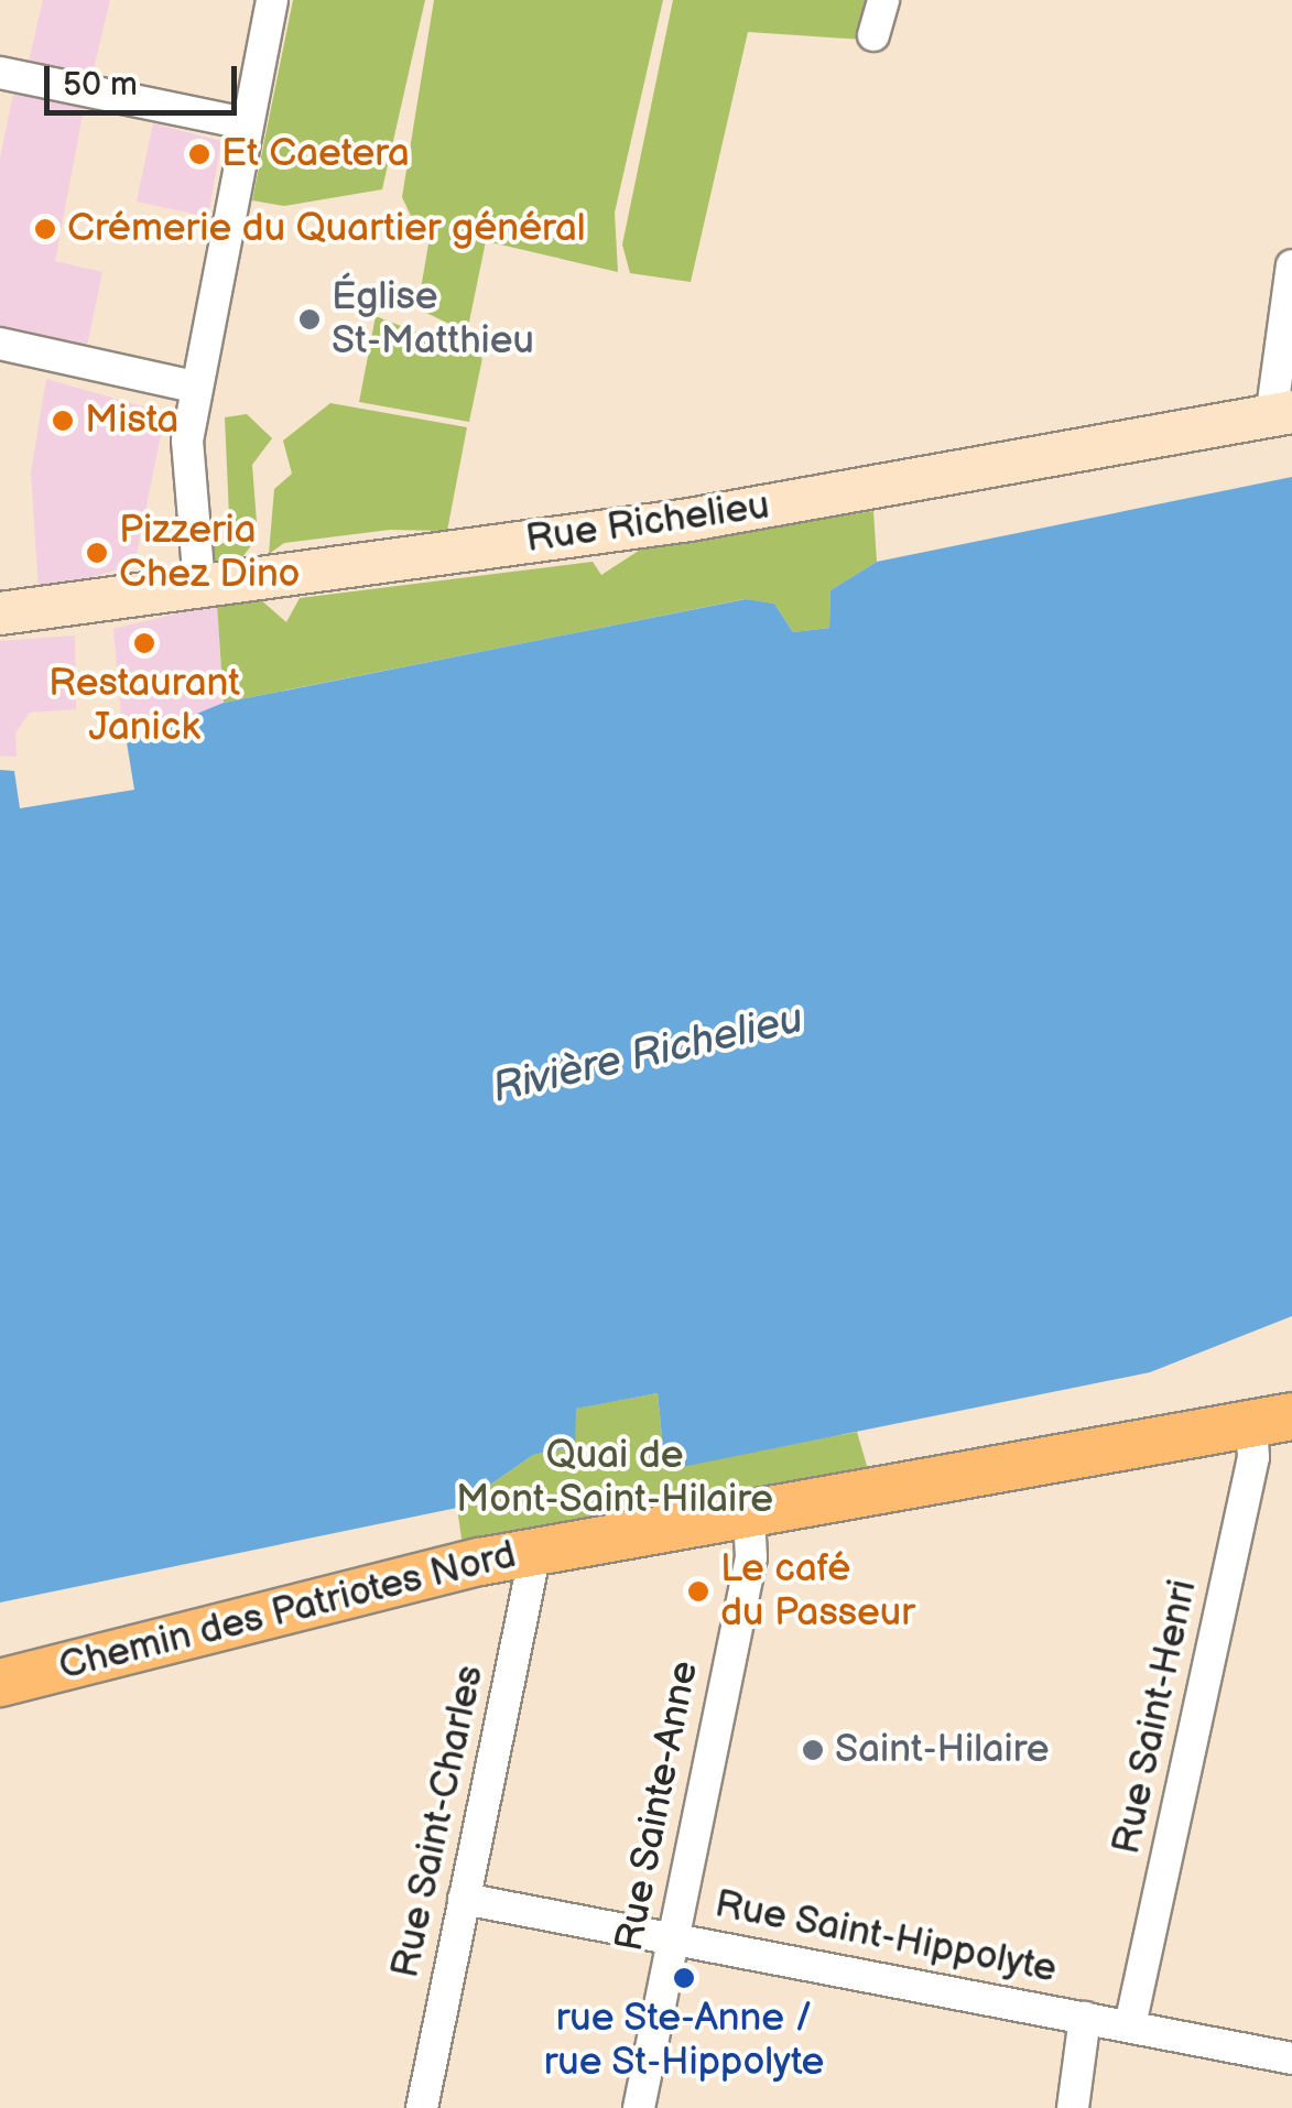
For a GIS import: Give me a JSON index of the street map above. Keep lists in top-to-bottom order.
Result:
{
  "streets": {
    "main road": ["Rue Richelieu", "Chemin des Patriotes Nord"],
    "street": [
      "Rue Saint-Henri",
      "Rue Sainte-Anne",
      "Rue Saint-Charles",
      "Rue Saint-Hippolyte"
    ]
  },
  "crossings": [
    ["Chemin des Patriotes Nord", "Rue Saint-Henri"],
    ["Chemin des Patriotes Nord", "Rue Sainte-Anne"],
    ["Chemin des Patriotes Nord", "Rue Saint-Charles"],
    ["Rue Saint-Henri", "Rue Saint-Hippolyte"],
    ["Rue Sainte-Anne", "Rue Saint-Hippolyte"],
    ["Rue Saint-Charles", "Rue Saint-Hippolyte"]
  ],
  "water": ["Rivière Richelieu"],
  "parks": ["Quai de Mont-Saint-Hilaire"],
  "places": [
    "Et Caetera",
    "Crémerie du Quartier général",
    "Église St-Matthieu",
    "Mista",
    "Pizzeria Chez Dino",
    "Restaurant Janick",
    "Le café du Passeur",
    "Saint-Hilaire",
    "rue Ste-Anne / rue St-Hippolyte"
  ],
  "scale_bar": "50 m"
}
